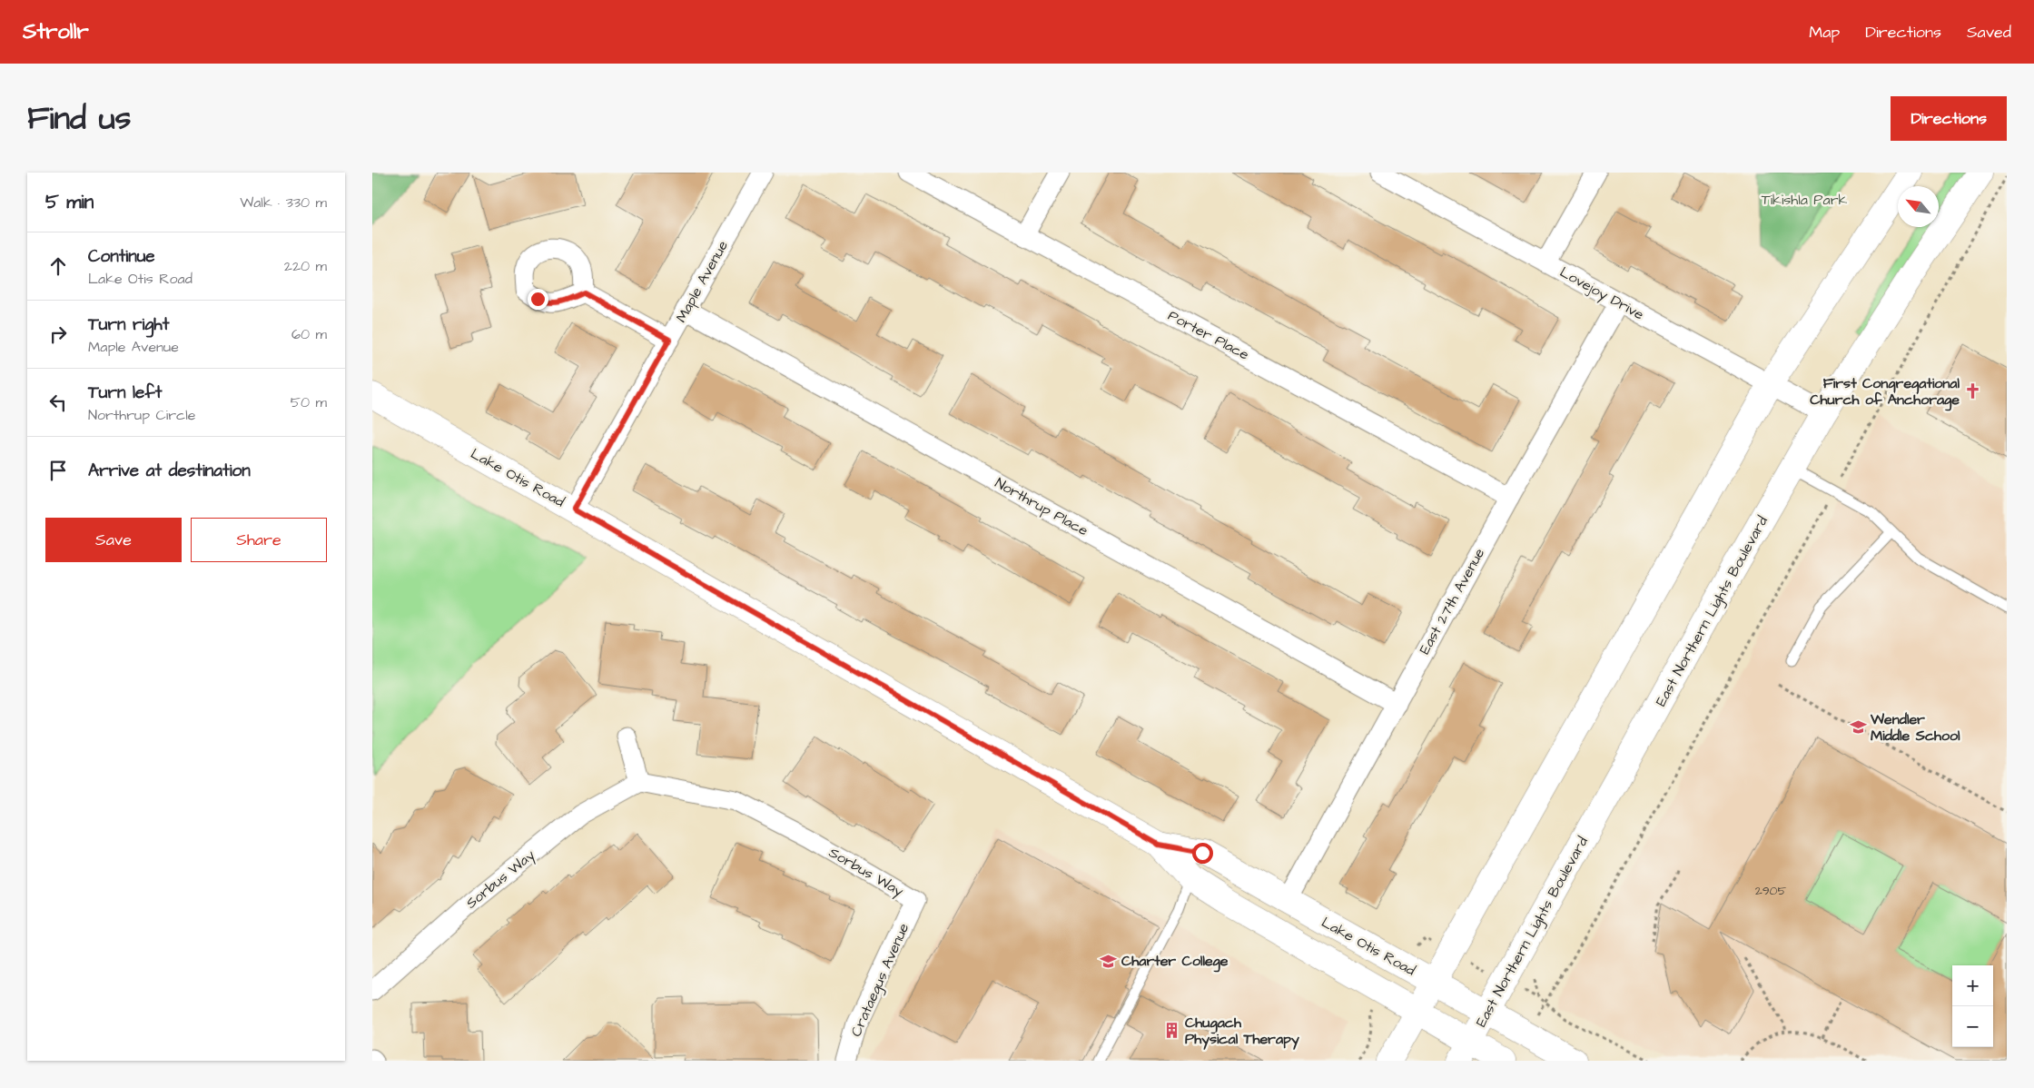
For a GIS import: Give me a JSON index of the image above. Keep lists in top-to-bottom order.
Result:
{
  "streets": {
    "main road": ["Lake Otis Road", "East Northern Lights Boulevard"],
    "street": [
      "Maple Avenue",
      "Lovejoy Drive",
      "Porter Place",
      "Northrup Place",
      "East 27th Avenue",
      "Sorbus Way",
      "Crataegus Avenue"
    ]
  },
  "crossings": [
    ["Maple Avenue", "Lake Otis Road"],
    ["Maple Avenue", "Northrup Place"],
    ["Lovejoy Drive", "East 27th Avenue"],
    ["Lovejoy Drive", "East Northern Lights Boulevard"],
    ["Porter Place", "East 27th Avenue"],
    ["Lake Otis Road", "East 27th Avenue"],
    ["Lake Otis Road", "East Northern Lights Boulevard"],
    ["Northrup Place", "East 27th Avenue"],
    ["Sorbus Way", "Crataegus Avenue"]
  ],
  "parks": ["Tikishla Park"],
  "places": {
    "church": ["First Congregational Church of Anchorage"],
    "school or university": ["Wendler Middle School", "Charter College"],
    "building": ["Chugach Physical Therapy"]
  },
  "house_numbers": ["2905"],
  "north": "top left",
  "page": {
    "header": "Strollr",
    "nav": ["Map", "Directions", "Saved"],
    "title": "Find us",
    "buttons": [
      "Directions",
      ["Save", "Share"]
    ],
    "heading": ["5 min", "Walk · 330 m"],
    "list": [
      ["Continue", "Lake Otis Road", "220 m"],
      ["Turn right", "Maple Avenue", "60 m"],
      ["Turn left", "Northrup Circle", "50 m"],
      "Arrive at destination"
    ],
    "map_buttons": ["+", "−"]
  }
}
